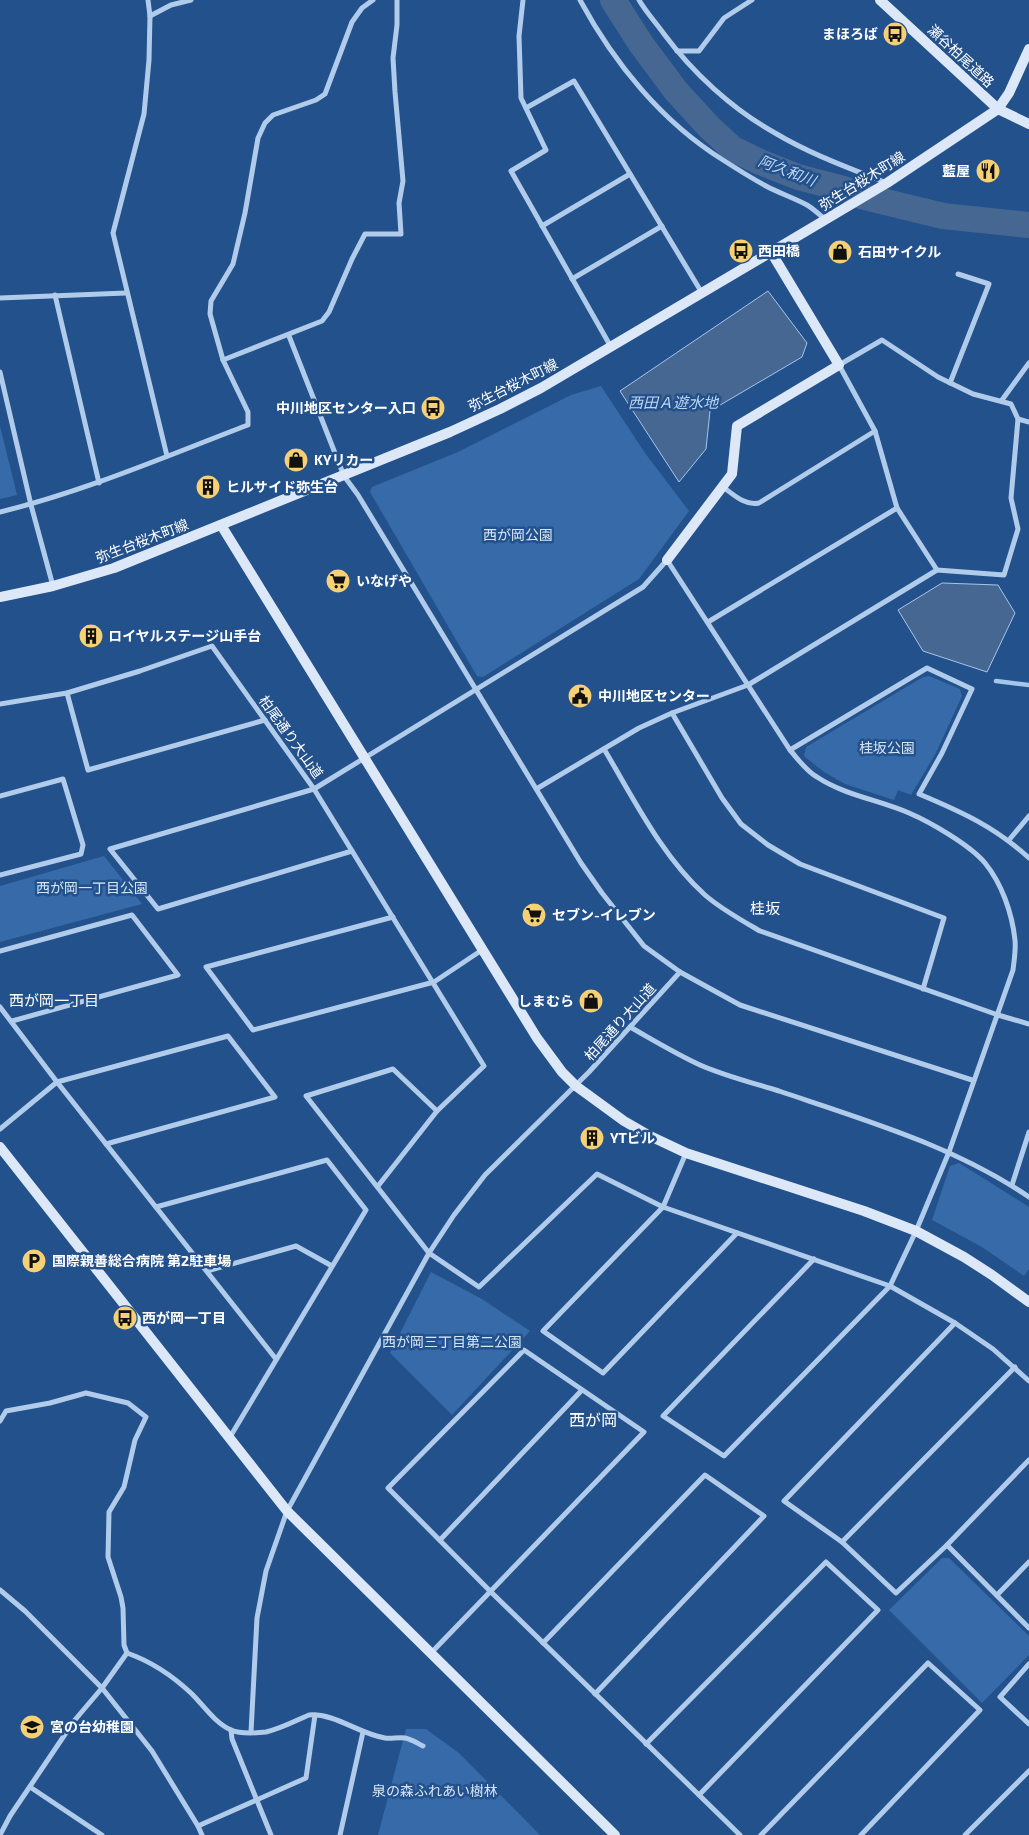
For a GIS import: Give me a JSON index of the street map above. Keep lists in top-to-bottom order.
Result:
{
  "streets": {
    "street": ["瀬谷柏尾道路", "弥生台桜木町線", "柏尾通り大山道"]
  },
  "crossings": [
    ["瀬谷柏尾道路", "弥生台桜木町線"]
  ],
  "districts": ["桂坂", "西が岡一丁目", "西が岡"],
  "water": ["阿久和川", "西田Ａ遊水地"],
  "parks": [
    "西が岡公園",
    "桂坂公園",
    "西が岡一丁目公園",
    "西が岡三丁目第二公園",
    "泉の森ふれあい樹林"
  ],
  "places": {
    "bus stop": [
      "まほろば",
      "西田橋",
      "中川地区センター入口",
      "西が岡一丁目"
    ],
    "restaurant": ["藍屋"],
    "shop": ["石田サイクル", "KYリカー", "しまむら"],
    "building": ["ヒルサイド弥生台", "ロイヤルステージ山手台", "YTビル"],
    "supermarket": ["いなげや", "セブン-イレブン"],
    "public building": ["中川地区センター"],
    "parking": ["国際親善総合病院 第2駐車場"],
    "school or university": ["宮の台幼稚園"]
  }
}
